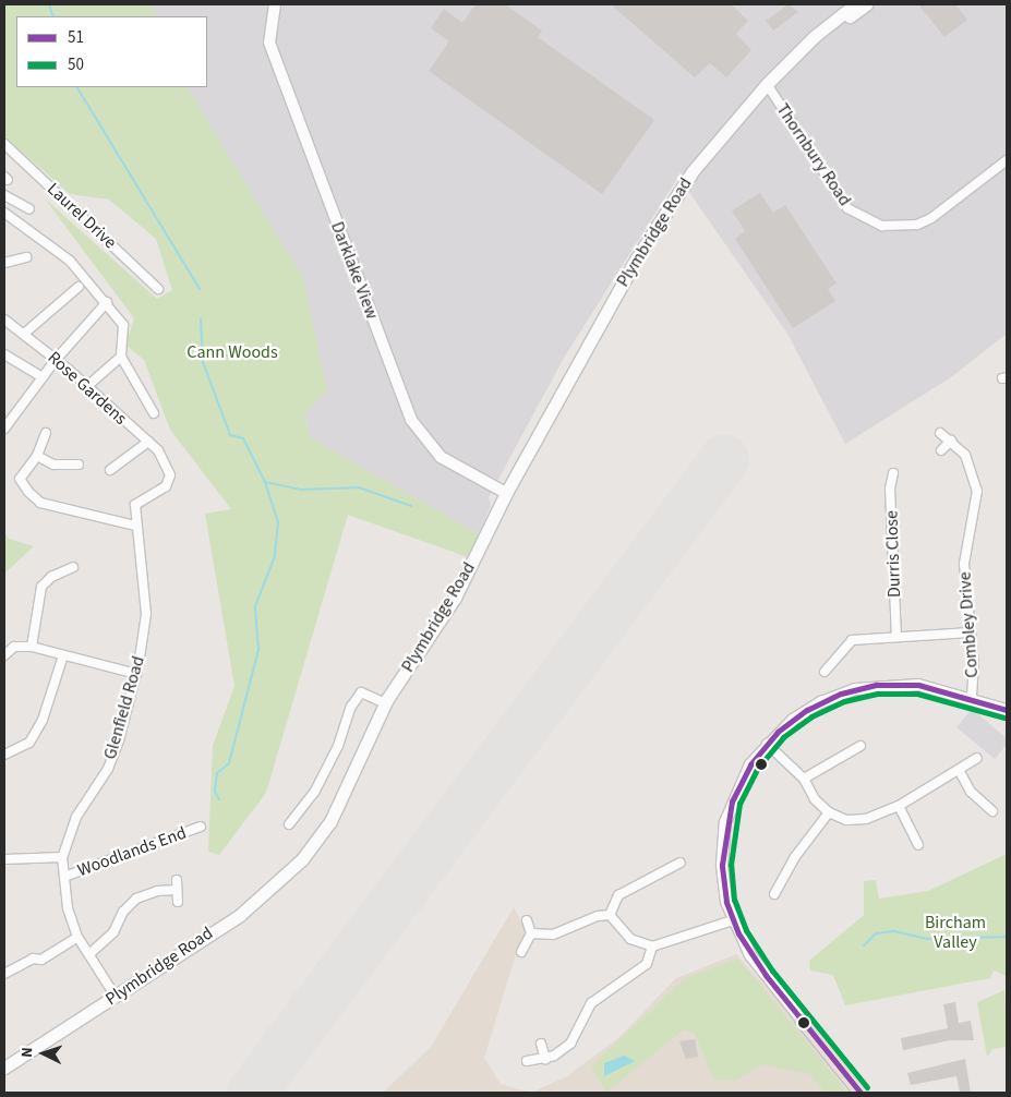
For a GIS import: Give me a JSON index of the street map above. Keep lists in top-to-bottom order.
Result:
{
  "streets": {
    "main road": ["Plymbridge Road"],
    "street": [
      "Thornbury Road",
      "Laurel Drive",
      "Darklake View",
      "Rose Gardens",
      "Durris Close",
      "Combley Drive",
      "Glenfield Road",
      "Woodlands End"
    ]
  },
  "crossings": [
    ["Thornbury Road", "Plymbridge Road"],
    ["Plymbridge Road", "Darklake View"],
    ["Plymbridge Road", "Glenfield Road"],
    ["Rose Gardens", "Glenfield Road"],
    ["Glenfield Road", "Woodlands End"]
  ],
  "parks": ["Cann Woods", "Bircham Valley"],
  "lines": ["transit line 51", "transit line 50"],
  "legend": ["51", "50"],
  "north": "left"
}
